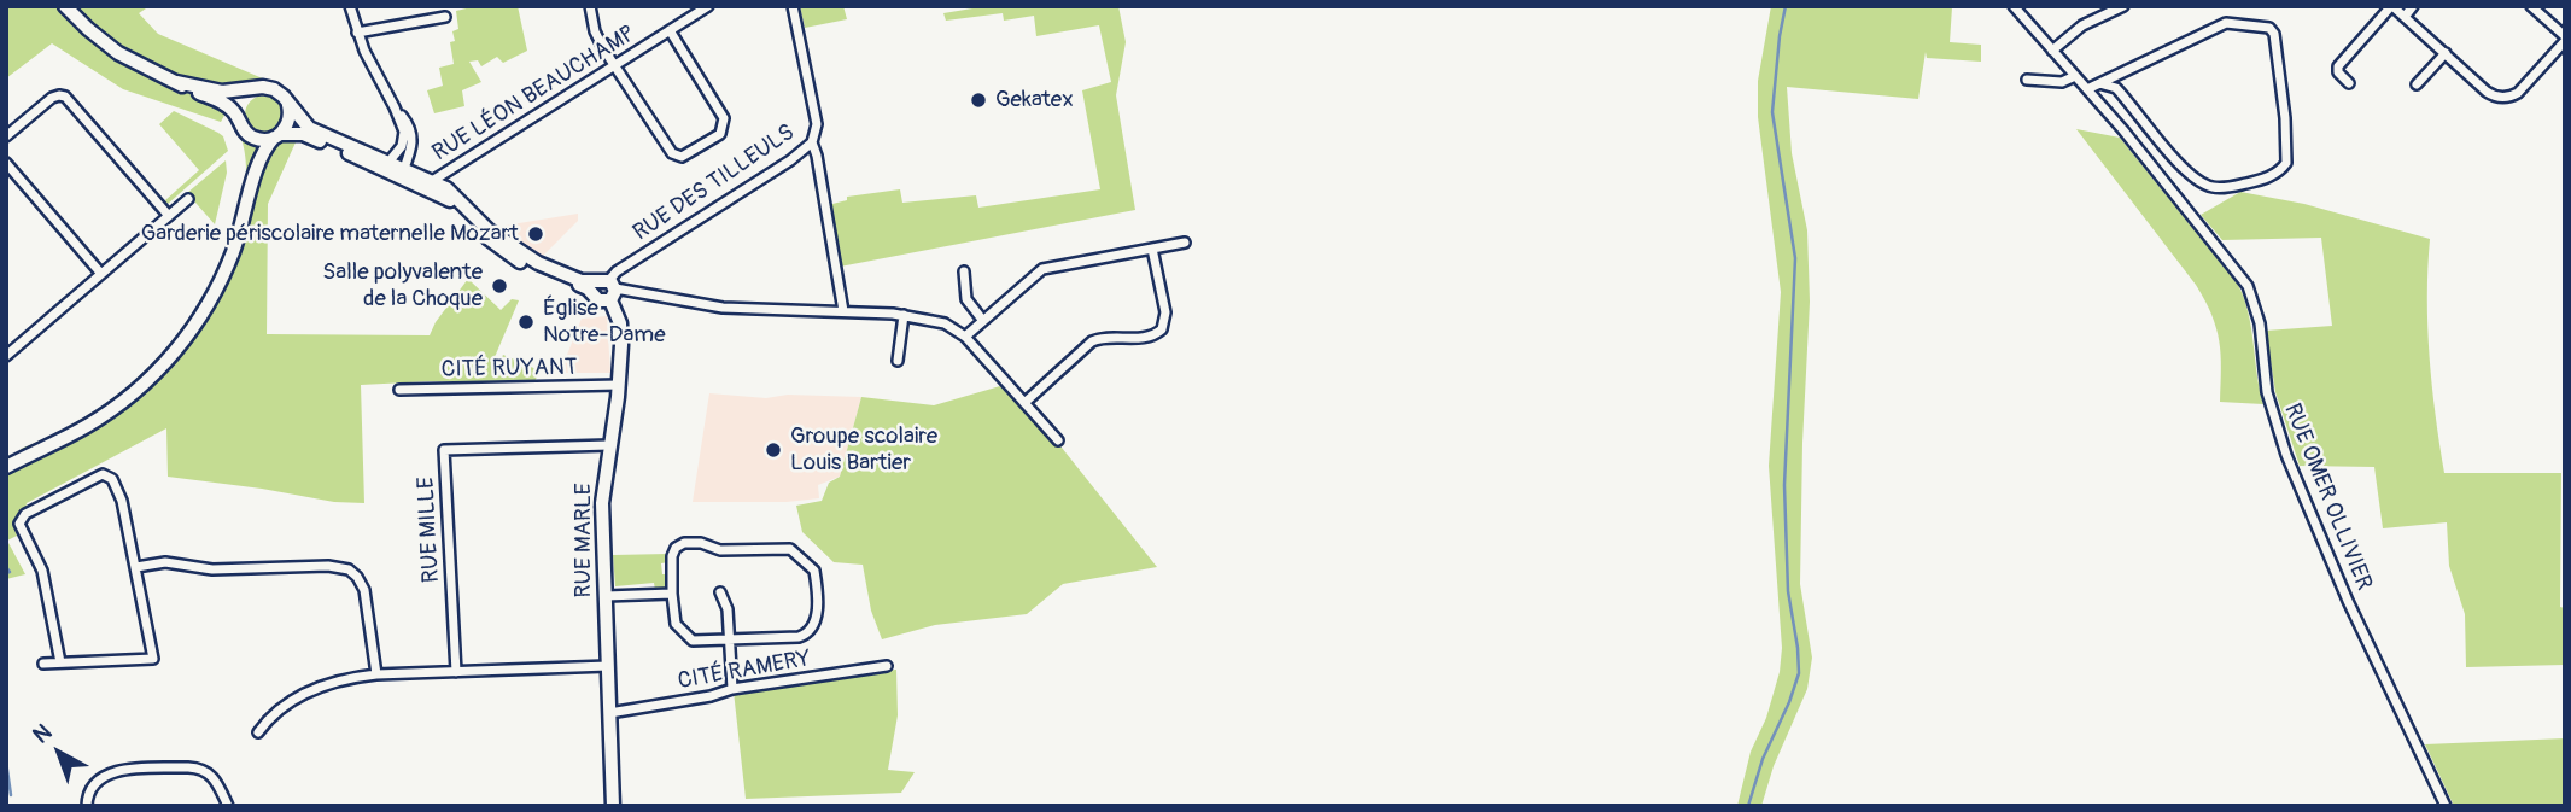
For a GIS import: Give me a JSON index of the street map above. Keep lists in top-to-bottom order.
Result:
{
  "streets": {
    "main road": ["RUE MARLE"],
    "street": [
      "RUE LÉON BEAUCHAMP",
      "RUE DES TILLEULS",
      "CITÉ RUYANT",
      "RUE OMER OLLIVIER",
      "RUE MILLE",
      "CITÉ RAMERY"
    ]
  },
  "crossings": [
    ["RUE DES TILLEULS", "RUE MARLE"],
    ["CITÉ RUYANT", "RUE MARLE"],
    ["RUE MILLE", "RUE MARLE"],
    ["RUE MARLE", "CITÉ RAMERY"]
  ],
  "places": [
    "Gekatex",
    "Garderie périscolaire maternelle Mozart",
    "Salle polyvalente de la Choque",
    "Église Notre-Dame",
    "Groupe scolaire Louis Bartier"
  ],
  "north": "top left"
}
